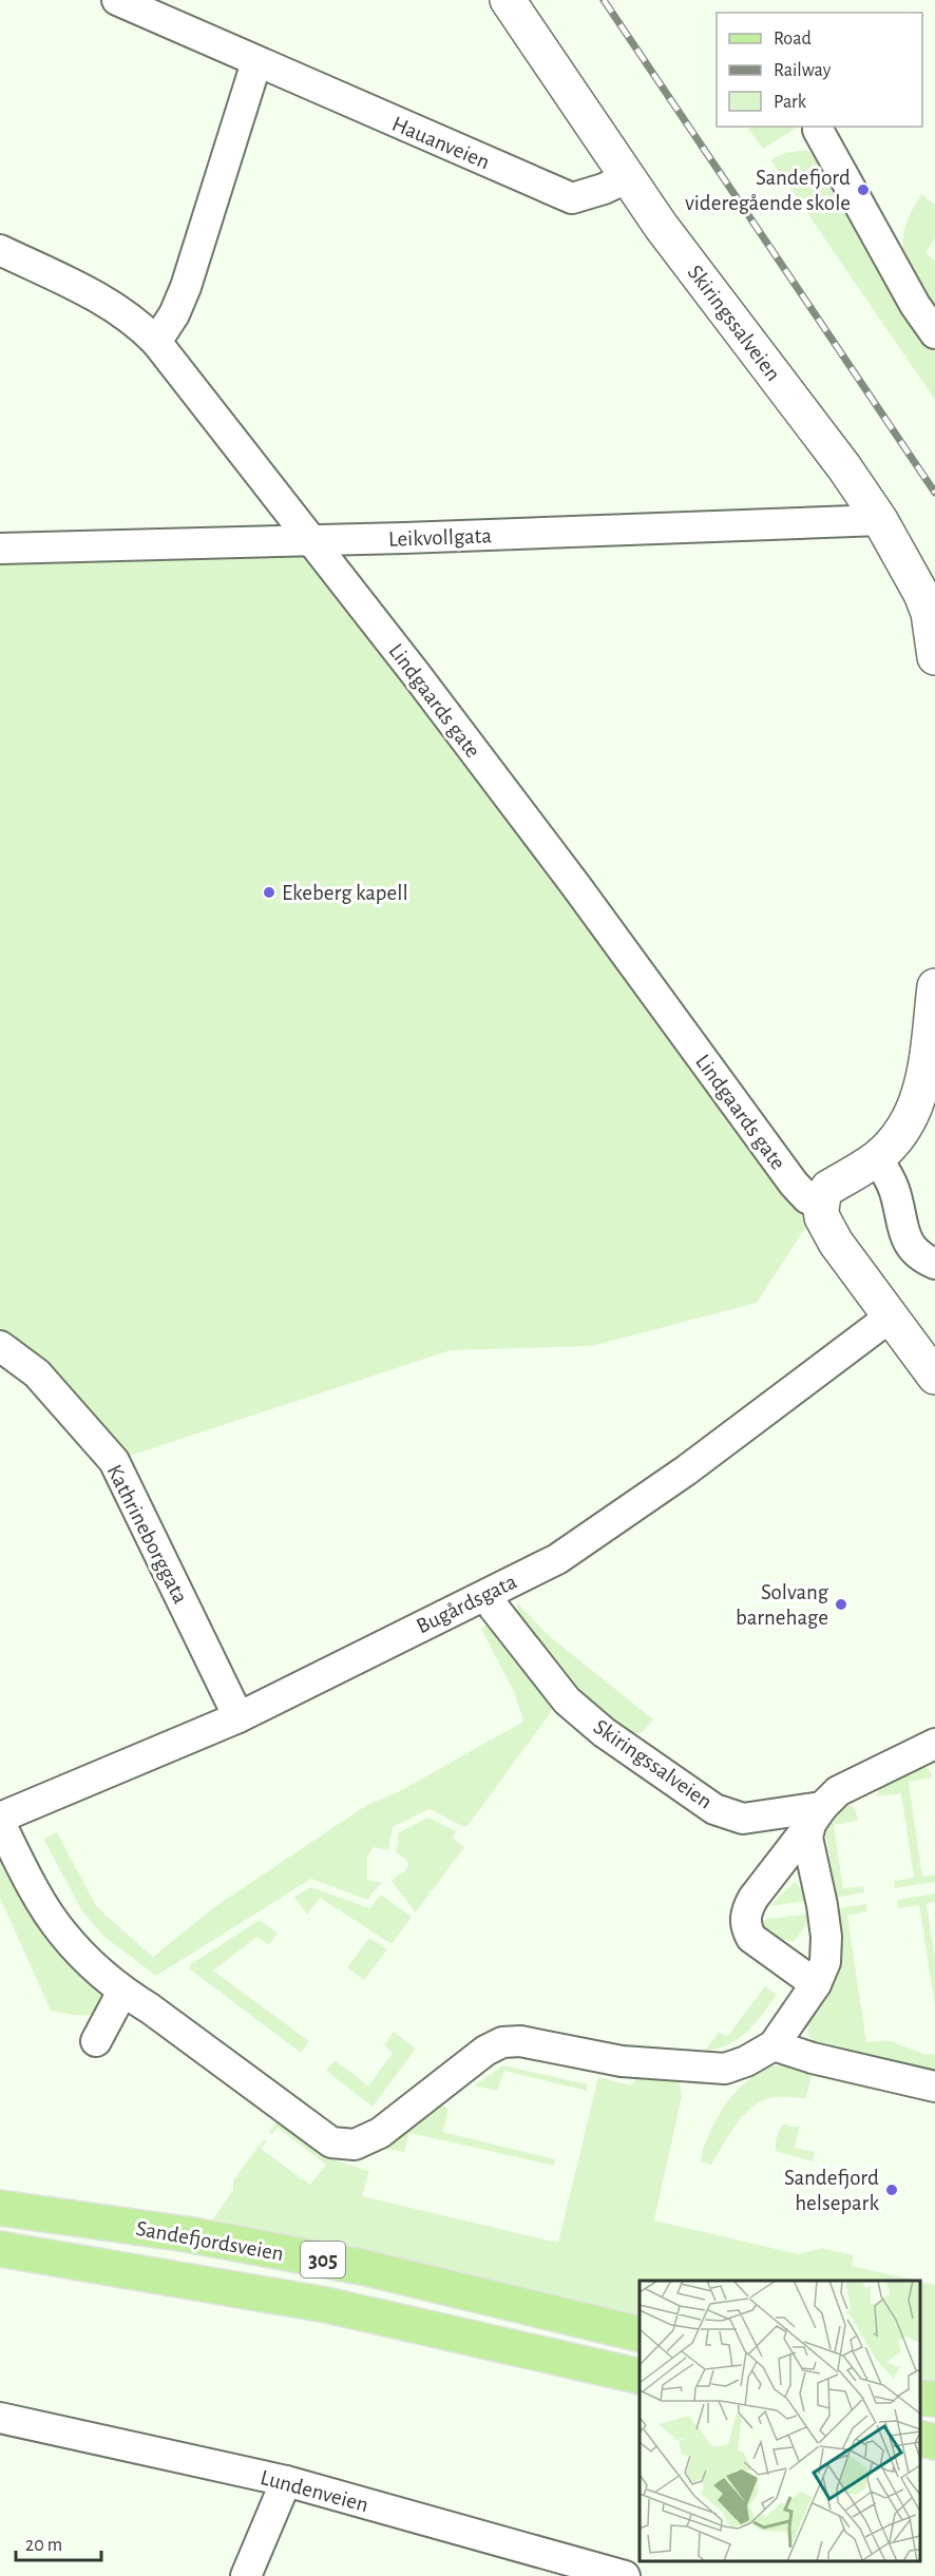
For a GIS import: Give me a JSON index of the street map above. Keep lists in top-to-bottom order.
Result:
{
  "streets": {
    "main road": ["Skiringssalveien", "Sandefjordsveien", "305"],
    "street": [
      "Hauanveien",
      "Leikvollgata",
      "Lindgaards gate",
      "Kathrineborggata",
      "Bugårdsgata",
      "Lundenveien"
    ]
  },
  "crossings": [
    ["Hauanveien", "Skiringssalveien"],
    ["Skiringssalveien", "Leikvollgata"],
    ["Skiringssalveien", "Bugårdsgata"],
    ["Leikvollgata", "Lindgaards gate"],
    ["Kathrineborggata", "Bugårdsgata"]
  ],
  "places": [
    "Sandefjord videregående skole",
    "Ekeberg kapell",
    "Solvang barnehage",
    "Sandefjord helsepark"
  ],
  "legend": ["Road", "Railway", "Park"],
  "scale_bar": "20 m"
}
